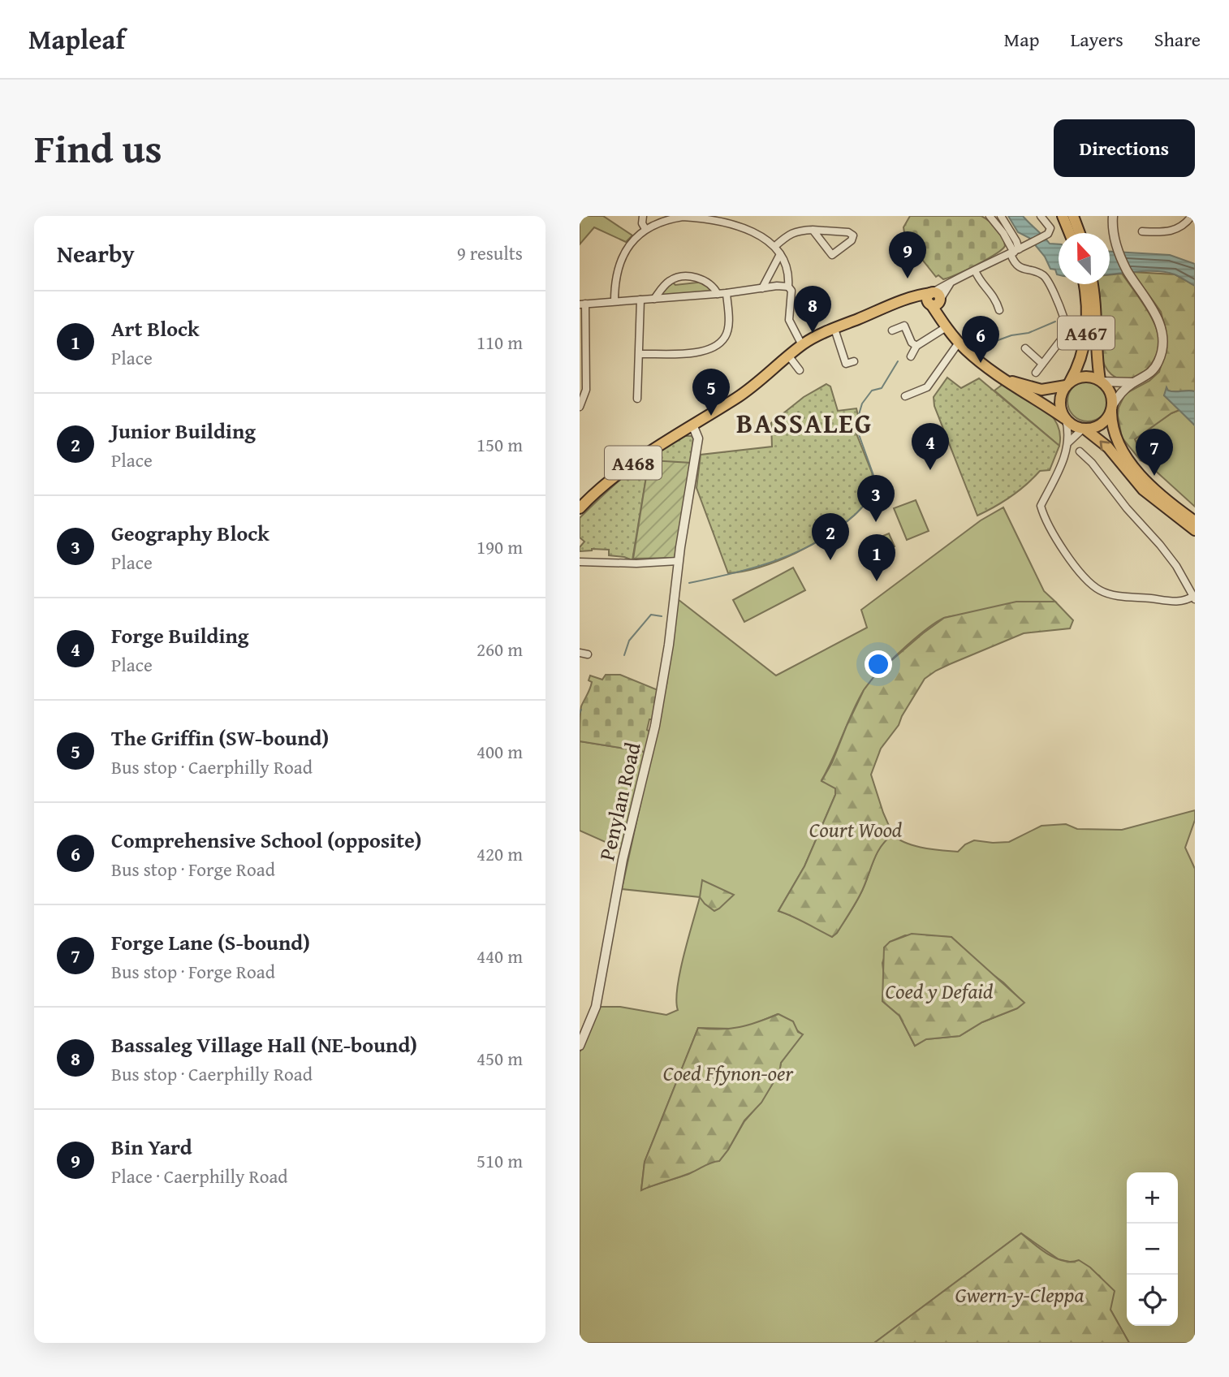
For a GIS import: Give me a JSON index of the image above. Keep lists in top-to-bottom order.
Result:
{
  "streets": {
    "main road": ["A467", "A468"],
    "street": ["Penylan Road"]
  },
  "crossings": [
    ["A468", "Penylan Road"]
  ],
  "districts": ["BASSALEG"],
  "parks": [
    "Court Wood",
    "Coed y Defaid",
    "Coed Ffynon-oer",
    "Gwern-y-Cleppa"
  ],
  "north": "top",
  "page": {
    "header": "Mapleaf",
    "nav": ["Map", "Layers", "Share"],
    "title": "Find us",
    "buttons": "Directions",
    "heading": ["Nearby", "9 results"],
    "pins": [
      "9",
      "8",
      "6",
      "5",
      "4",
      "7",
      "3",
      "2",
      "1"
    ],
    "list": [
      {
        "mark": "1",
        "name": "Art Block",
        "note": "Place",
        "value": "110 m"
      },
      {
        "mark": "2",
        "name": "Junior Building",
        "note": "Place",
        "value": "150 m"
      },
      {
        "mark": "3",
        "name": "Geography Block",
        "note": "Place",
        "value": "190 m"
      },
      {
        "mark": "4",
        "name": "Forge Building",
        "note": "Place",
        "value": "260 m"
      },
      {
        "mark": "5",
        "name": "The Griffin (SW-bound)",
        "note": "Bus stop · Caerphilly Road",
        "value": "400 m"
      },
      {
        "mark": "6",
        "name": "Comprehensive School (opposite)",
        "note": "Bus stop · Forge Road",
        "value": "420 m"
      },
      {
        "mark": "7",
        "name": "Forge Lane (S-bound)",
        "note": "Bus stop · Forge Road",
        "value": "440 m"
      },
      {
        "mark": "8",
        "name": "Bassaleg Village Hall (NE-bound)",
        "note": "Bus stop · Caerphilly Road",
        "value": "450 m"
      },
      {
        "mark": "9",
        "name": "Bin Yard",
        "note": "Place · Caerphilly Road",
        "value": "510 m"
      }
    ],
    "map_buttons": ["+", "−"]
  }
}
